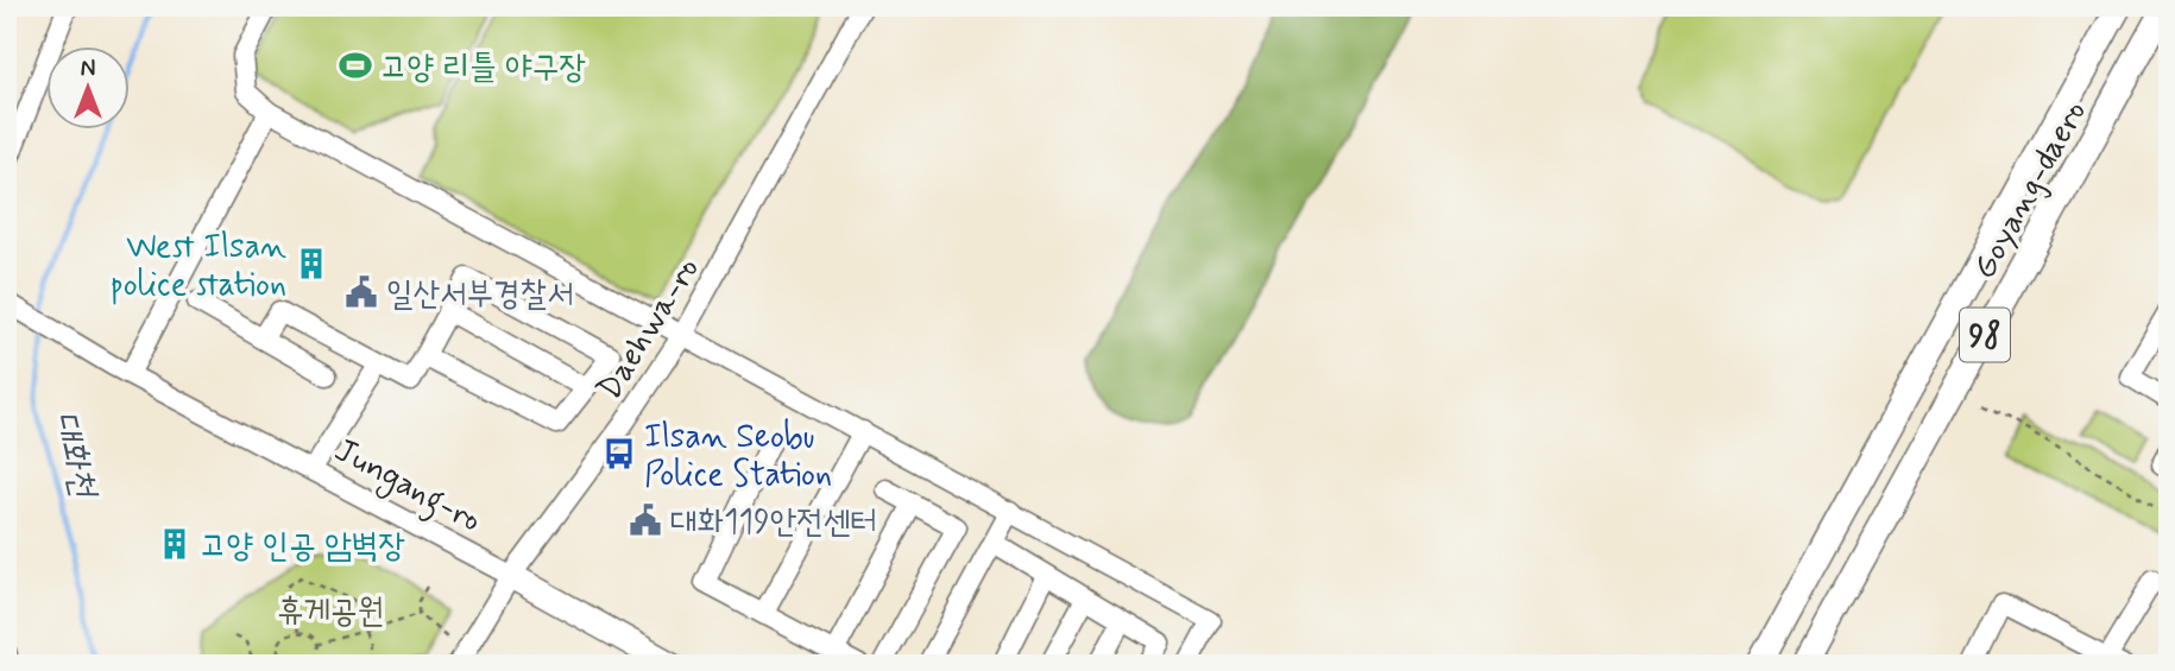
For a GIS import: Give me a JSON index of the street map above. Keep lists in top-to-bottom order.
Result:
{
  "streets": {
    "main road": ["Goyang-daero", "98", "Jungang-ro"],
    "street": ["Daehwa-ro"]
  },
  "crossings": [
    ["Daehwa-ro", "Jungang-ro"]
  ],
  "water": ["대화천"],
  "parks": ["휴게공원"],
  "places": {
    "sports": ["고양 리틀 야구장"],
    "building": ["West Ilsan police station", "고양 인공 암벽장"],
    "public building": ["일산서부경찰서", "대화119안전센터"],
    "bus stop": ["Ilsan Seobu Police Station"]
  },
  "north": "top"
}
